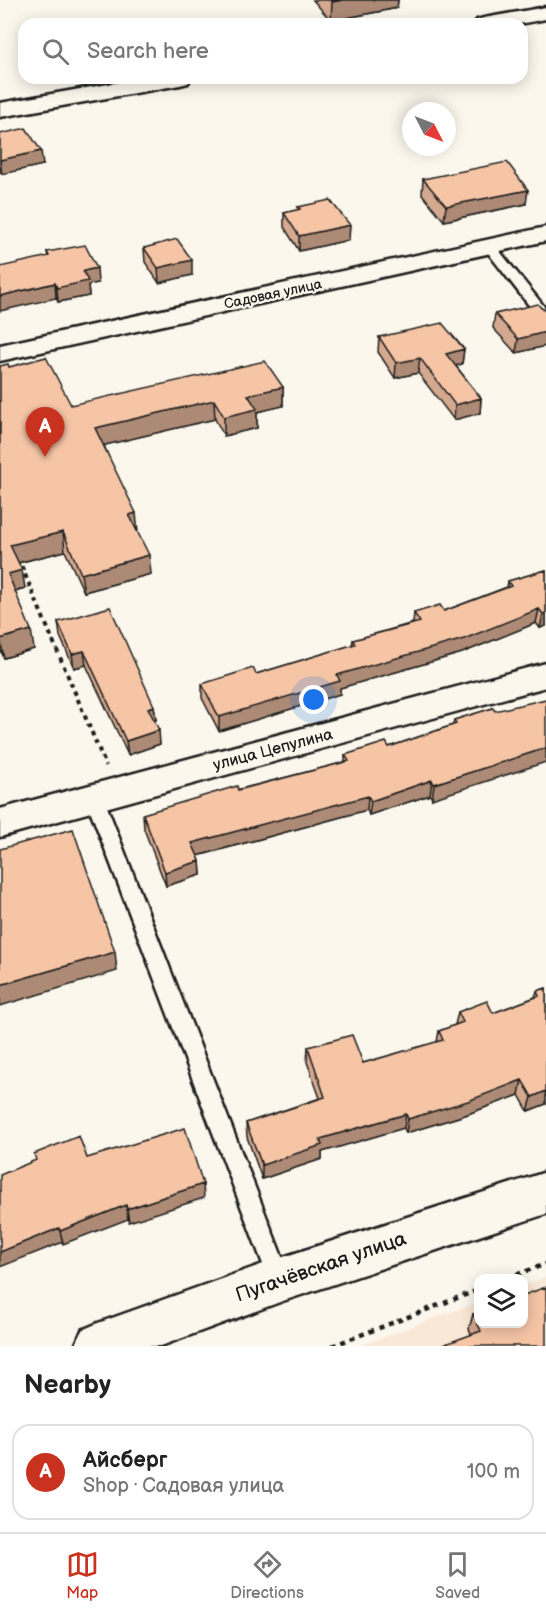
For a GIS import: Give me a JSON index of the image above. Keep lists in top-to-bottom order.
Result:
{
  "streets": {
    "street": ["Садовая улица", "улица Цепулина", "Пугачёвская улица"]
  },
  "north": "bottom right",
  "page": {
    "search": "Search here",
    "pins": "A",
    "heading": "Nearby",
    "list": [
      {
        "mark": "A",
        "name": "Айсберг",
        "note": "Shop · Садовая улица",
        "value": "100 m"
      }
    ],
    "nav": ["Map", "Directions", "Saved"]
  }
}
